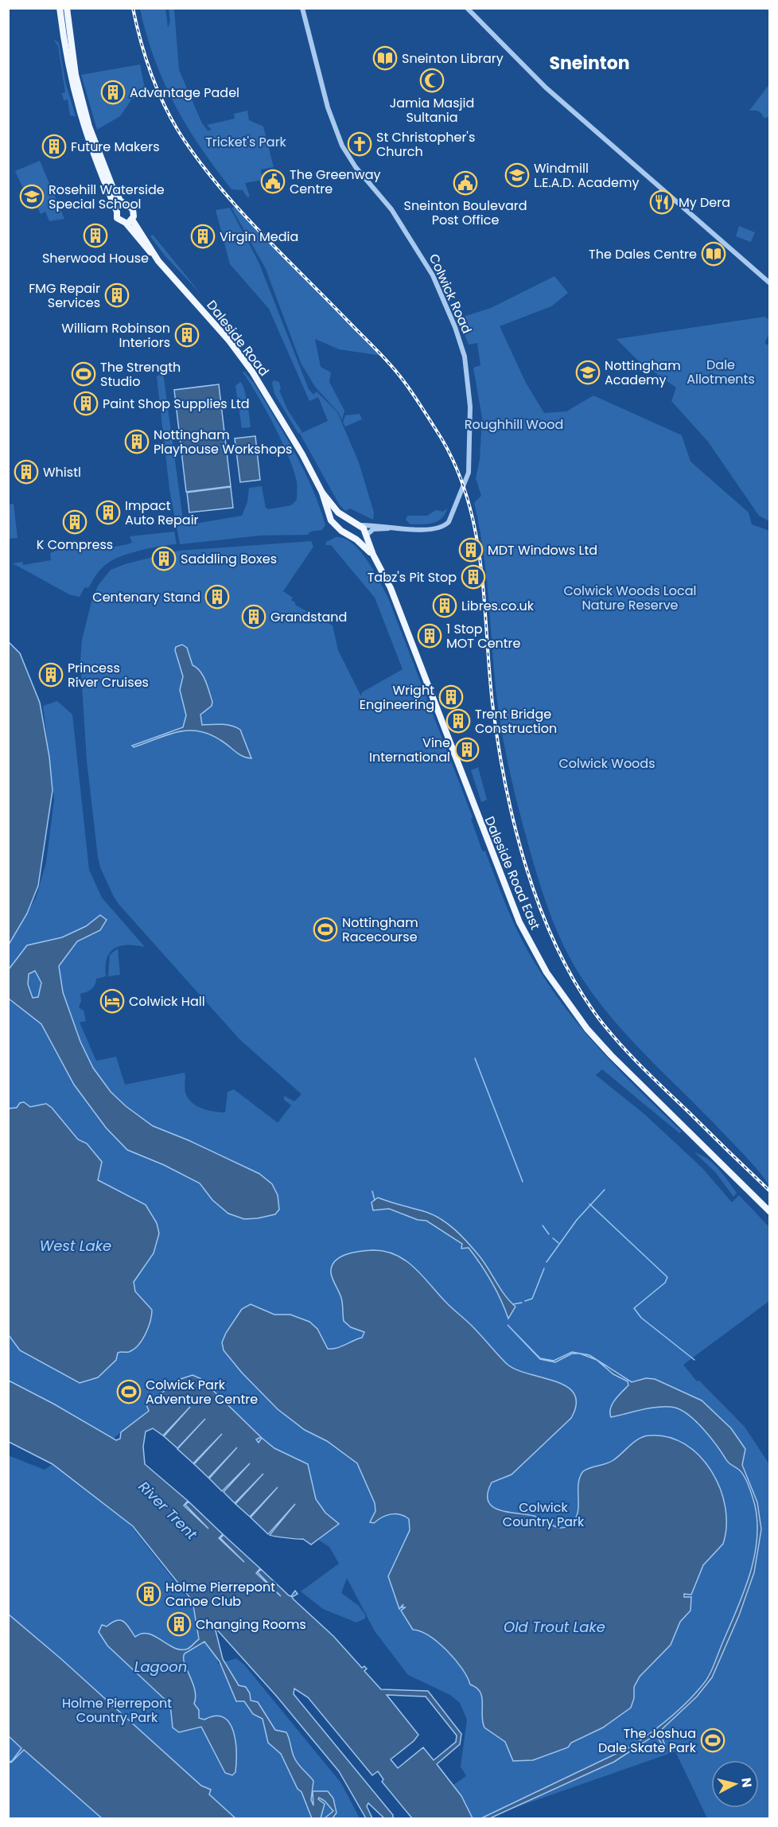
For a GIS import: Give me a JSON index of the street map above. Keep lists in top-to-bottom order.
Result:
{
  "streets": {
    "main road": ["Daleside Road", "Daleside Road East"],
    "street": ["Colwick Road"]
  },
  "crossings": [
    ["Daleside Road", "Daleside Road East"]
  ],
  "districts": ["Sneinton"],
  "water": [
    "West Lake",
    "River Trent",
    "Old Trout Lake",
    "Lagoon"
  ],
  "parks": [
    "Tricket's Park",
    "Dale Allotments",
    "Roughhill Wood",
    "Colwick Woods Local Nature Reserve",
    "Colwick Woods",
    "Colwick Country Park",
    "Holme Pierrepont Country Park"
  ],
  "places": {
    "library": ["Sneinton Library", "The Dales Centre"],
    "mosque": ["Jamia Masjid Sultania"],
    "building": [
      "Advantage Padel",
      "Future Makers",
      "Sherwood House",
      "Virgin Media",
      "FMG Repair Services",
      "William Robinson Interiors",
      "Paint Shop Supplies Ltd",
      "Nottingham Playhouse Workshops",
      "Whistl",
      "Impact Auto Repair",
      "K Compress",
      "MDT Windows Ltd",
      "Saddling Boxes",
      "Tabz's Pit Stop",
      "Centenary Stand",
      "Libres.co.uk",
      "Grandstand",
      "1 Stop MOT Centre",
      "Princess River Cruises",
      "Wright Engineering",
      "Trent Bridge Construction",
      "Vine International",
      "Holme Pierrepont Canoe Club",
      "Changing Rooms"
    ],
    "church": ["St Christopher's Church"],
    "school or university": ["Windmill L.E.A.D. Academy", "Rosehill Waterside Special School", "Nottingham Academy"],
    "public building": ["The Greenway Centre", "Sneinton Boulevard Post Office"],
    "restaurant": ["My Dera"],
    "sports": [
      "The Strength Studio",
      "Nottingham Racecourse",
      "Colwick Park Adventure Centre",
      "The Joshua Dale Skate Park"
    ],
    "hotel": ["Colwick Hall"]
  },
  "north": "right"
}
